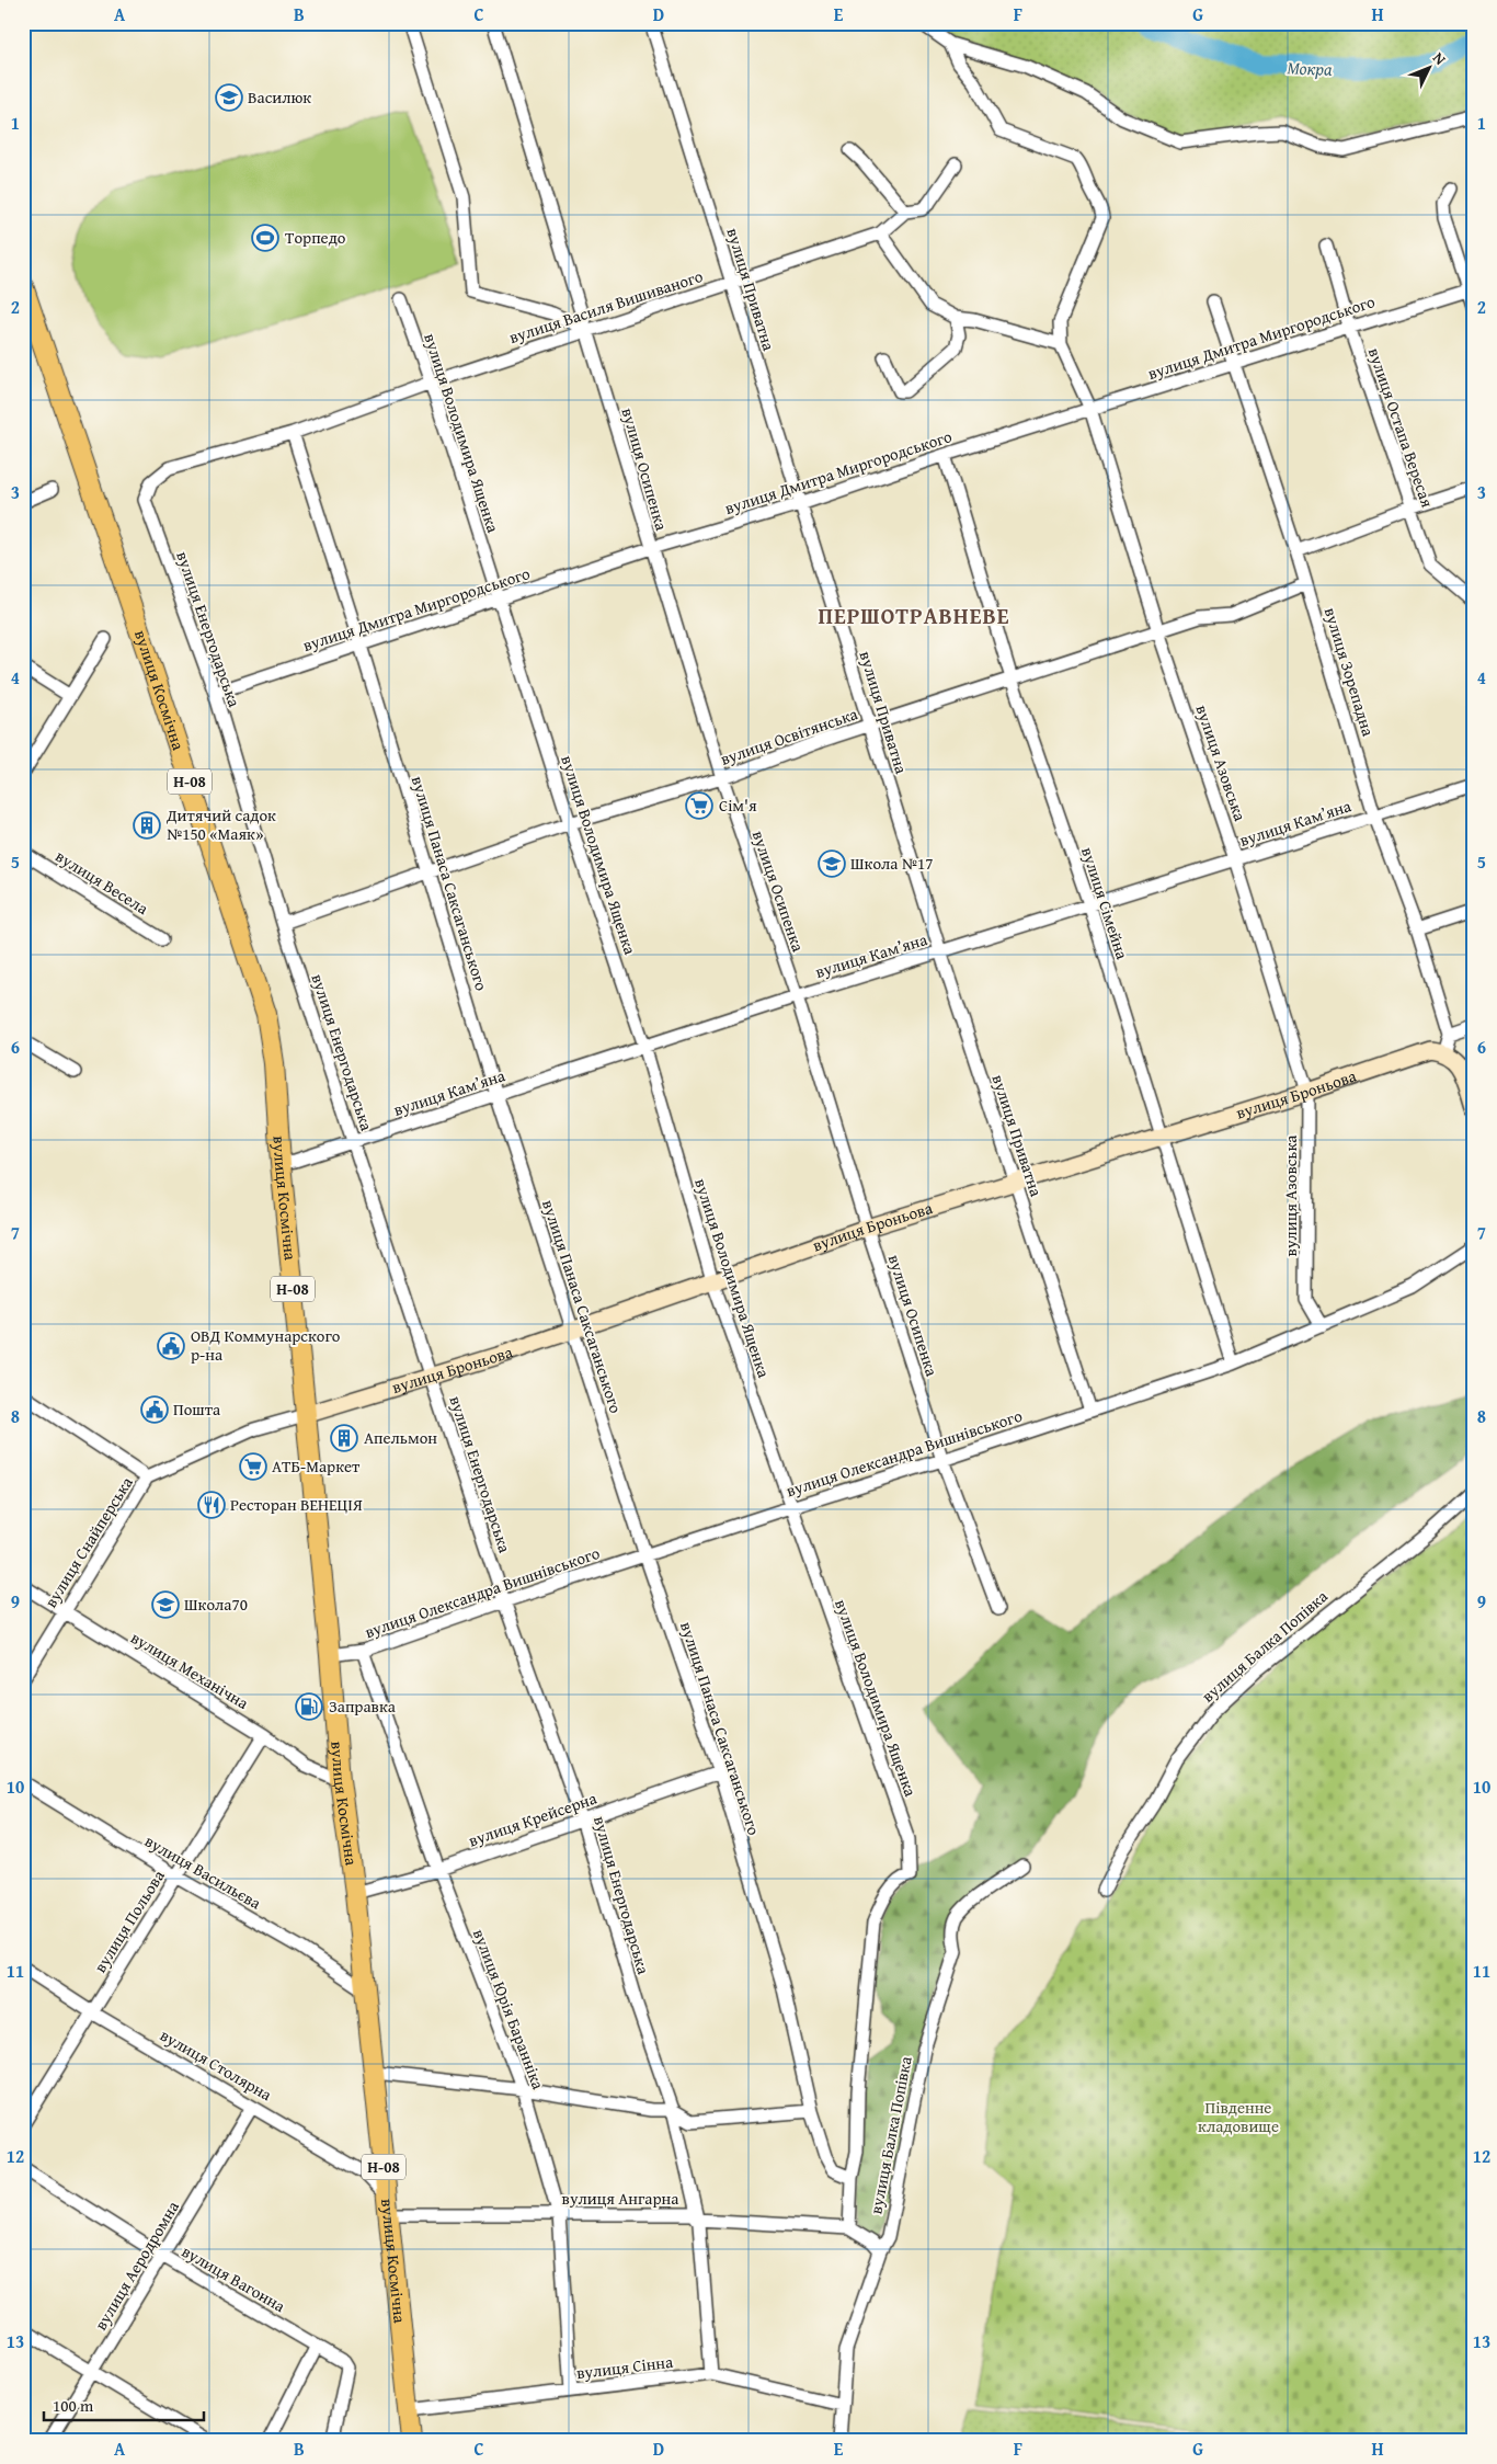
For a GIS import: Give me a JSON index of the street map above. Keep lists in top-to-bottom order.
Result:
{
  "streets": {
    "main road": ["вулиця Космічна", "Н-08"],
    "street": [
      "вулиця Приватна",
      "вулиця Василя Вишиваного",
      "вулиця Дмитра Миргородського",
      "вулиця Остапа Вересая",
      "вулиця Володимира Ященка",
      "вулиця Осипенка",
      "вулиця Енергодарська",
      "вулиця Зорепадна",
      "вулиця Освітянська",
      "вулиця Азовська",
      "вулиця Кам’яна",
      "вулиця Весела",
      "вулиця Панаса Саксаганського",
      "вулиця Сімейна",
      "вулиця Броньова",
      "вулиця Олександра Вишнівського",
      "вулиця Снайперська",
      "вулиця Балка Попівка",
      "вулиця Механічна",
      "вулиця Крейсерна",
      "вулиця Васильєва",
      "вулиця Польова",
      "вулиця Юрія Баранніка",
      "вулиця Столярна",
      "вулиця Ангарна",
      "вулиця Аеродромна",
      "вулиця Вагонна",
      "вулиця Сінна"
    ]
  },
  "crossings": [
    ["вулиця Приватна", "вулиця Василя Вишиваного"],
    ["вулиця Приватна", "вулиця Дмитра Миргородського"],
    ["вулиця Приватна", "вулиця Освітянська"],
    ["вулиця Приватна", "вулиця Кам’яна"],
    ["вулиця Приватна", "вулиця Броньова"],
    ["вулиця Приватна", "вулиця Олександра Вишнівського"],
    ["вулиця Василя Вишиваного", "вулиця Володимира Ященка"],
    ["вулиця Василя Вишиваного", "вулиця Осипенка"],
    ["вулиця Василя Вишиваного", "вулиця Енергодарська"],
    ["вулиця Василя Вишиваного", "вулиця Панаса Саксаганського"],
    ["вулиця Дмитра Миргородського", "вулиця Остапа Вересая"],
    ["вулиця Дмитра Миргородського", "вулиця Володимира Ященка"],
    ["вулиця Дмитра Миргородського", "вулиця Осипенка"],
    ["вулиця Дмитра Миргородського", "вулиця Енергодарська"],
    ["вулиця Дмитра Миргородського", "вулиця Зорепадна"],
    ["вулиця Дмитра Миргородського", "вулиця Азовська"],
    ["вулиця Дмитра Миргородського", "вулиця Панаса Саксаганського"],
    ["вулиця Дмитра Миргородського", "вулиця Сімейна"],
    ["вулиця Володимира Ященка", "вулиця Освітянська"],
    ["вулиця Володимира Ященка", "вулиця Кам’яна"],
    ["вулиця Володимира Ященка", "вулиця Панаса Саксаганського"],
    ["вулиця Володимира Ященка", "вулиця Броньова"],
    ["вулиця Володимира Ященка", "вулиця Олександра Вишнівського"],
    ["вулиця Володимира Ященка", "вулиця Ангарна"],
    ["вулиця Осипенка", "вулиця Освітянська"],
    ["вулиця Осипенка", "вулиця Кам’яна"],
    ["вулиця Осипенка", "вулиця Броньова"],
    ["вулиця Осипенка", "вулиця Олександра Вишнівського"],
    ["вулиця Енергодарська", "вулиця Освітянська"],
    ["вулиця Енергодарська", "вулиця Кам’яна"],
    ["вулиця Енергодарська", "вулиця Броньова"],
    ["вулиця Енергодарська", "вулиця Олександра Вишнівського"],
    ["вулиця Енергодарська", "вулиця Крейсерна"],
    ["вулиця Енергодарська", "вулиця Ангарна"],
    ["вулиця Енергодарська", "вулиця Сінна"],
    ["вулиця Зорепадна", "вулиця Освітянська"],
    ["вулиця Зорепадна", "вулиця Кам’яна"],
    ["вулиця Космічна", "вулиця Кам’яна"],
    ["вулиця Космічна", "вулиця Броньова"],
    ["вулиця Космічна", "вулиця Олександра Вишнівського"],
    ["вулиця Космічна", "вулиця Механічна"],
    ["вулиця Космічна", "вулиця Крейсерна"],
    ["вулиця Космічна", "вулиця Васильєва"],
    ["вулиця Космічна", "вулиця Столярна"],
    ["вулиця Космічна", "вулиця Ангарна"],
    ["вулиця Космічна", "вулиця Сінна"],
    ["вулиця Освітянська", "вулиця Азовська"],
    ["вулиця Освітянська", "вулиця Панаса Саксаганського"],
    ["вулиця Освітянська", "вулиця Сімейна"],
    ["вулиця Азовська", "вулиця Кам’яна"],
    ["вулиця Азовська", "вулиця Броньова"],
    ["вулиця Азовська", "вулиця Олександра Вишнівського"],
    ["вулиця Кам’яна", "вулиця Панаса Саксаганського"],
    ["вулиця Кам’яна", "вулиця Сімейна"],
    ["вулиця Панаса Саксаганського", "вулиця Броньова"],
    ["вулиця Панаса Саксаганського", "вулиця Олександра Вишнівського"],
    ["вулиця Панаса Саксаганського", "вулиця Крейсерна"],
    ["вулиця Сімейна", "вулиця Броньова"],
    ["вулиця Сімейна", "вулиця Олександра Вишнівського"],
    ["вулиця Олександра Вишнівського", "вулиця Юрія Баранніка"],
    ["вулиця Снайперська", "вулиця Механічна"],
    ["вулиця Балка Попівка", "вулиця Сінна"],
    ["вулиця Механічна", "вулиця Польова"],
    ["вулиця Крейсерна", "вулиця Юрія Баранніка"],
    ["вулиця Васильєва", "вулиця Польова"],
    ["вулиця Польова", "вулиця Столярна"],
    ["вулиця Юрія Баранніка", "вулиця Ангарна"],
    ["вулиця Юрія Баранніка", "вулиця Сінна"],
    ["вулиця Столярна", "вулиця Ангарна"],
    ["вулиця Столярна", "вулиця Аеродромна"],
    ["вулиця Аеродромна", "вулиця Вагонна"]
  ],
  "districts": ["ПЕРШОТРАВНЕВЕ"],
  "water": ["Мокра"],
  "parks": ["Південне кладовище"],
  "places": {
    "school or university": ["Василюк", "Школа №17", "Школа70"],
    "sports": ["Торпедо"],
    "supermarket": ["Сім'я", "АТБ-Маркет"],
    "building": ["Дитячий садок №150 «Маяк»", "Апельмон"],
    "public building": ["ОВД Коммунарского р-на", "Пошта"],
    "restaurant": ["Ресторан ВЕНЕЦІЯ"],
    "fuel station": ["Заправка"]
  },
  "scale_bar": "100 m",
  "north": "top right",
  "grid": {
    "columns": [
      "A",
      "B",
      "C",
      "D",
      "E",
      "F",
      "G",
      "H"
    ],
    "rows": [
      "1",
      "2",
      "3",
      "4",
      "5",
      "6",
      "7",
      "8",
      "9",
      "10",
      "11",
      "12",
      "13"
    ]
  }
}
